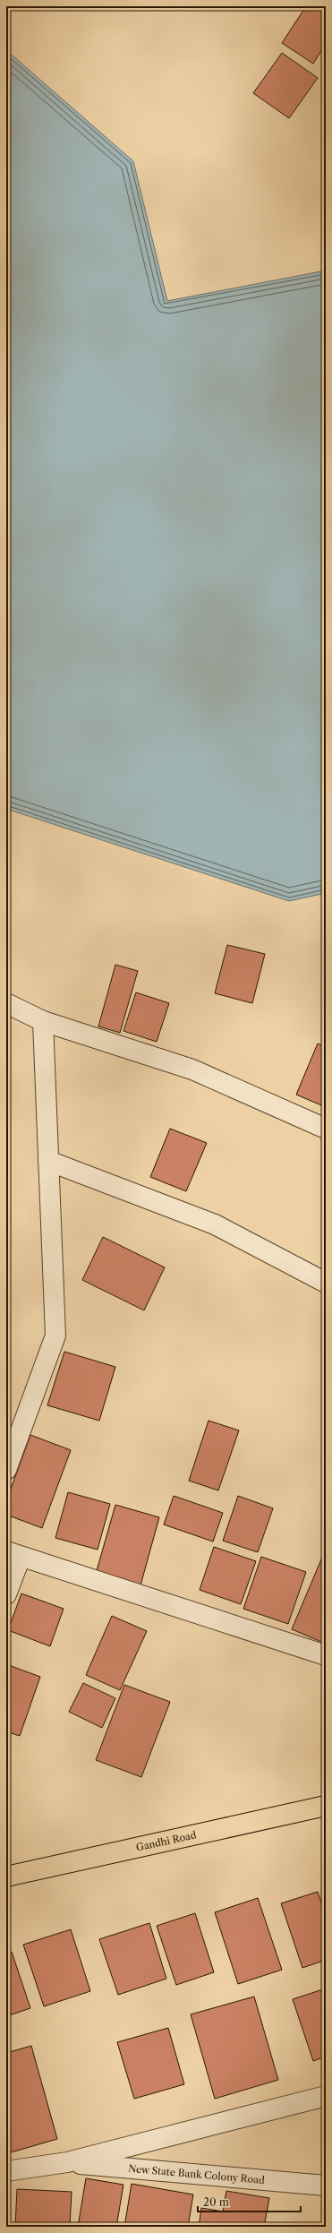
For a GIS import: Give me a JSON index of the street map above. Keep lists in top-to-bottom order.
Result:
{
  "streets": {
    "main road": ["Gandhi Road"],
    "street": ["New State Bank Colony Road"]
  },
  "scale_bar": "20 m"
}
